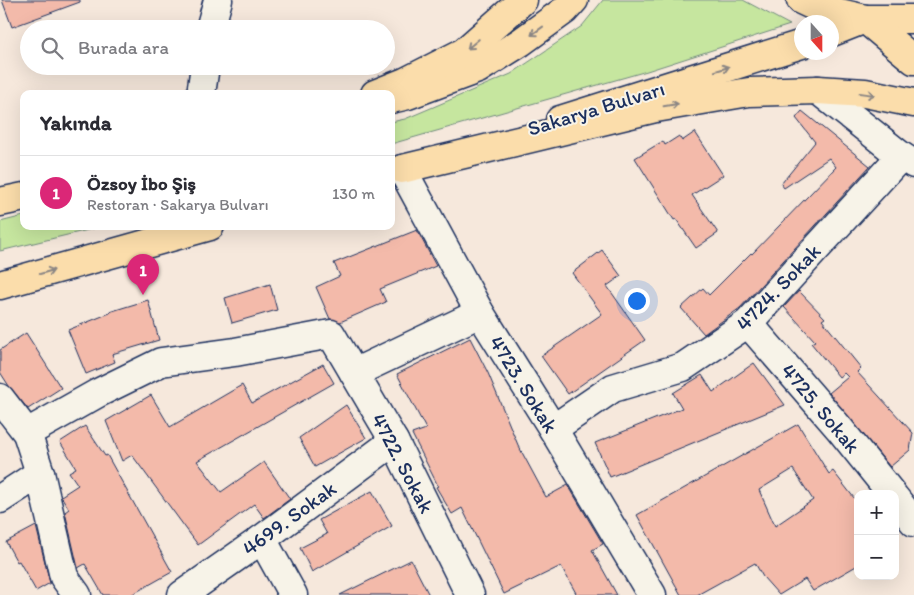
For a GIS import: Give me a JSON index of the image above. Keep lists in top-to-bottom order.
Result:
{
  "streets": {
    "main road": ["Sakarya Bulvarı"],
    "street": [
      "4724. Sokak",
      "4723. Sokak",
      "4725. Sokak",
      "4722. Sokak",
      "4699. Sokak"
    ]
  },
  "crossings": [
    ["Sakarya Bulvarı", "4723. Sokak"],
    ["4724. Sokak", "4723. Sokak"],
    ["4724. Sokak", "4725. Sokak"],
    ["4722. Sokak", "4699. Sokak"]
  ],
  "north": "bottom",
  "page": {
    "search": "Burada ara",
    "heading": "Yakında",
    "list": [
      {
        "mark": "1",
        "name": "Özsoy İbo Şiş",
        "note": "Restoran · Sakarya Bulvarı",
        "value": "130 m"
      }
    ],
    "pins": "1",
    "map_buttons": ["+", "−"]
  }
}
